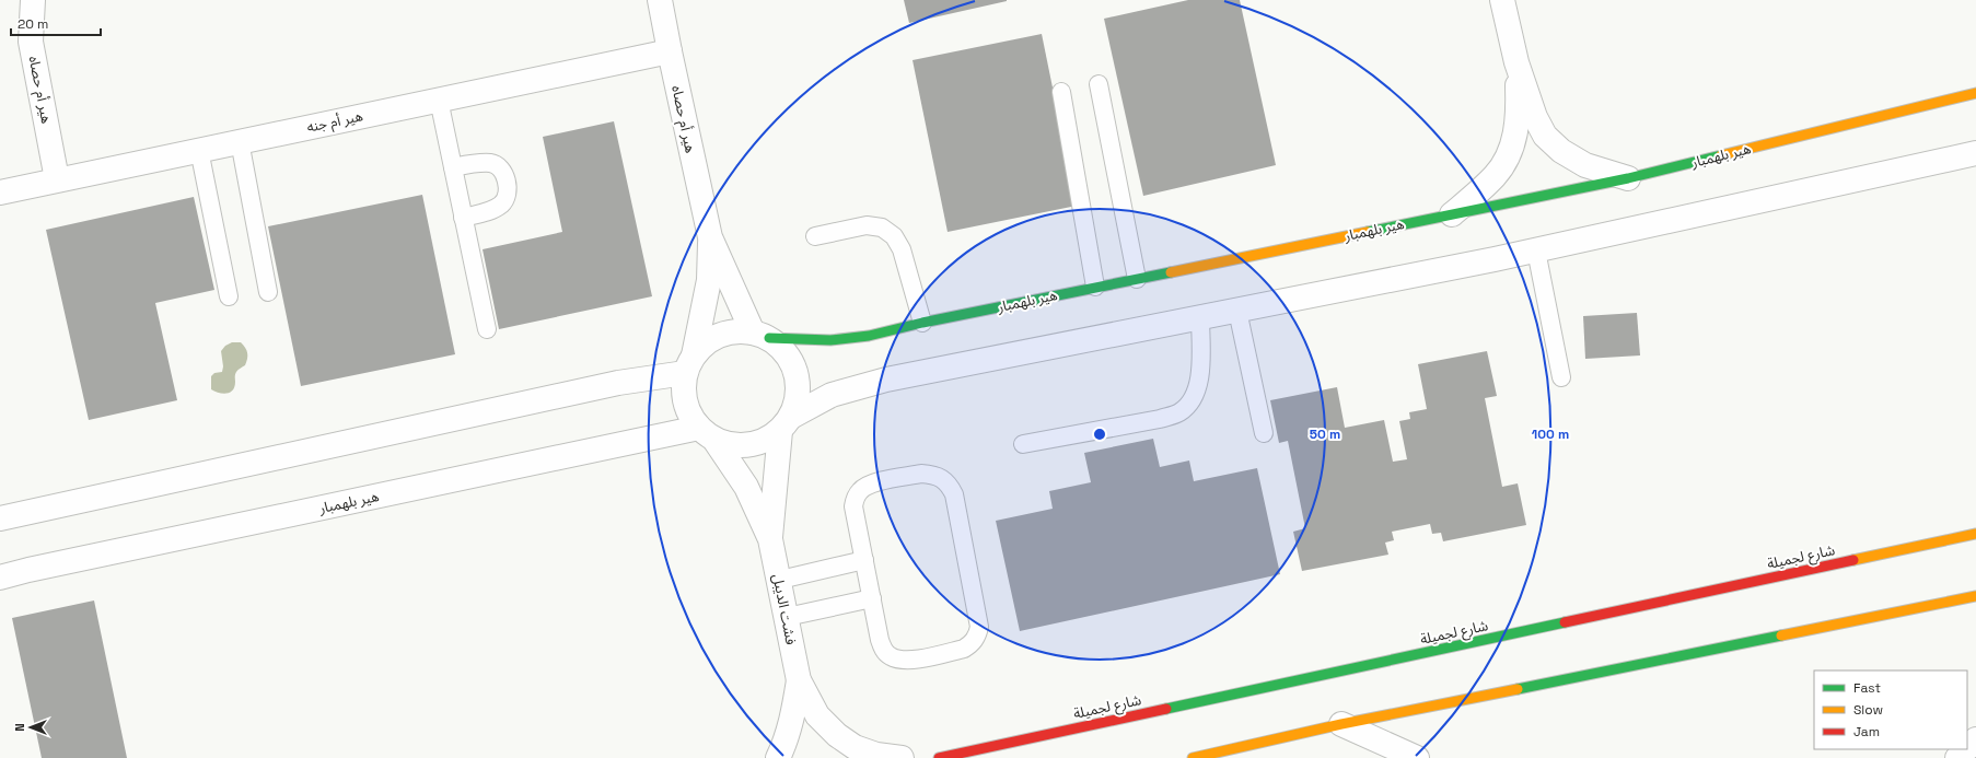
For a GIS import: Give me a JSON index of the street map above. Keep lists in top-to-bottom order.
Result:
{
  "streets": {
    "street": [
      "هير أم حصاه",
      "هير أم جنه",
      "هير بلهمبار",
      "شارع لجميلة",
      "فشت الديبل"
    ]
  },
  "crossings": [
    ["هير أم حصاه", "هير أم جنه"],
    ["هير أم حصاه", "هير بلهمبار"],
    ["هير أم حصاه", "فشت الديبل"],
    ["هير بلهمبار", "فشت الديبل"]
  ],
  "legend": ["Fast", "Slow", "Jam"],
  "scale_bar": "20 m",
  "north": "left",
  "rings": ["50 m", "100 m"]
}
